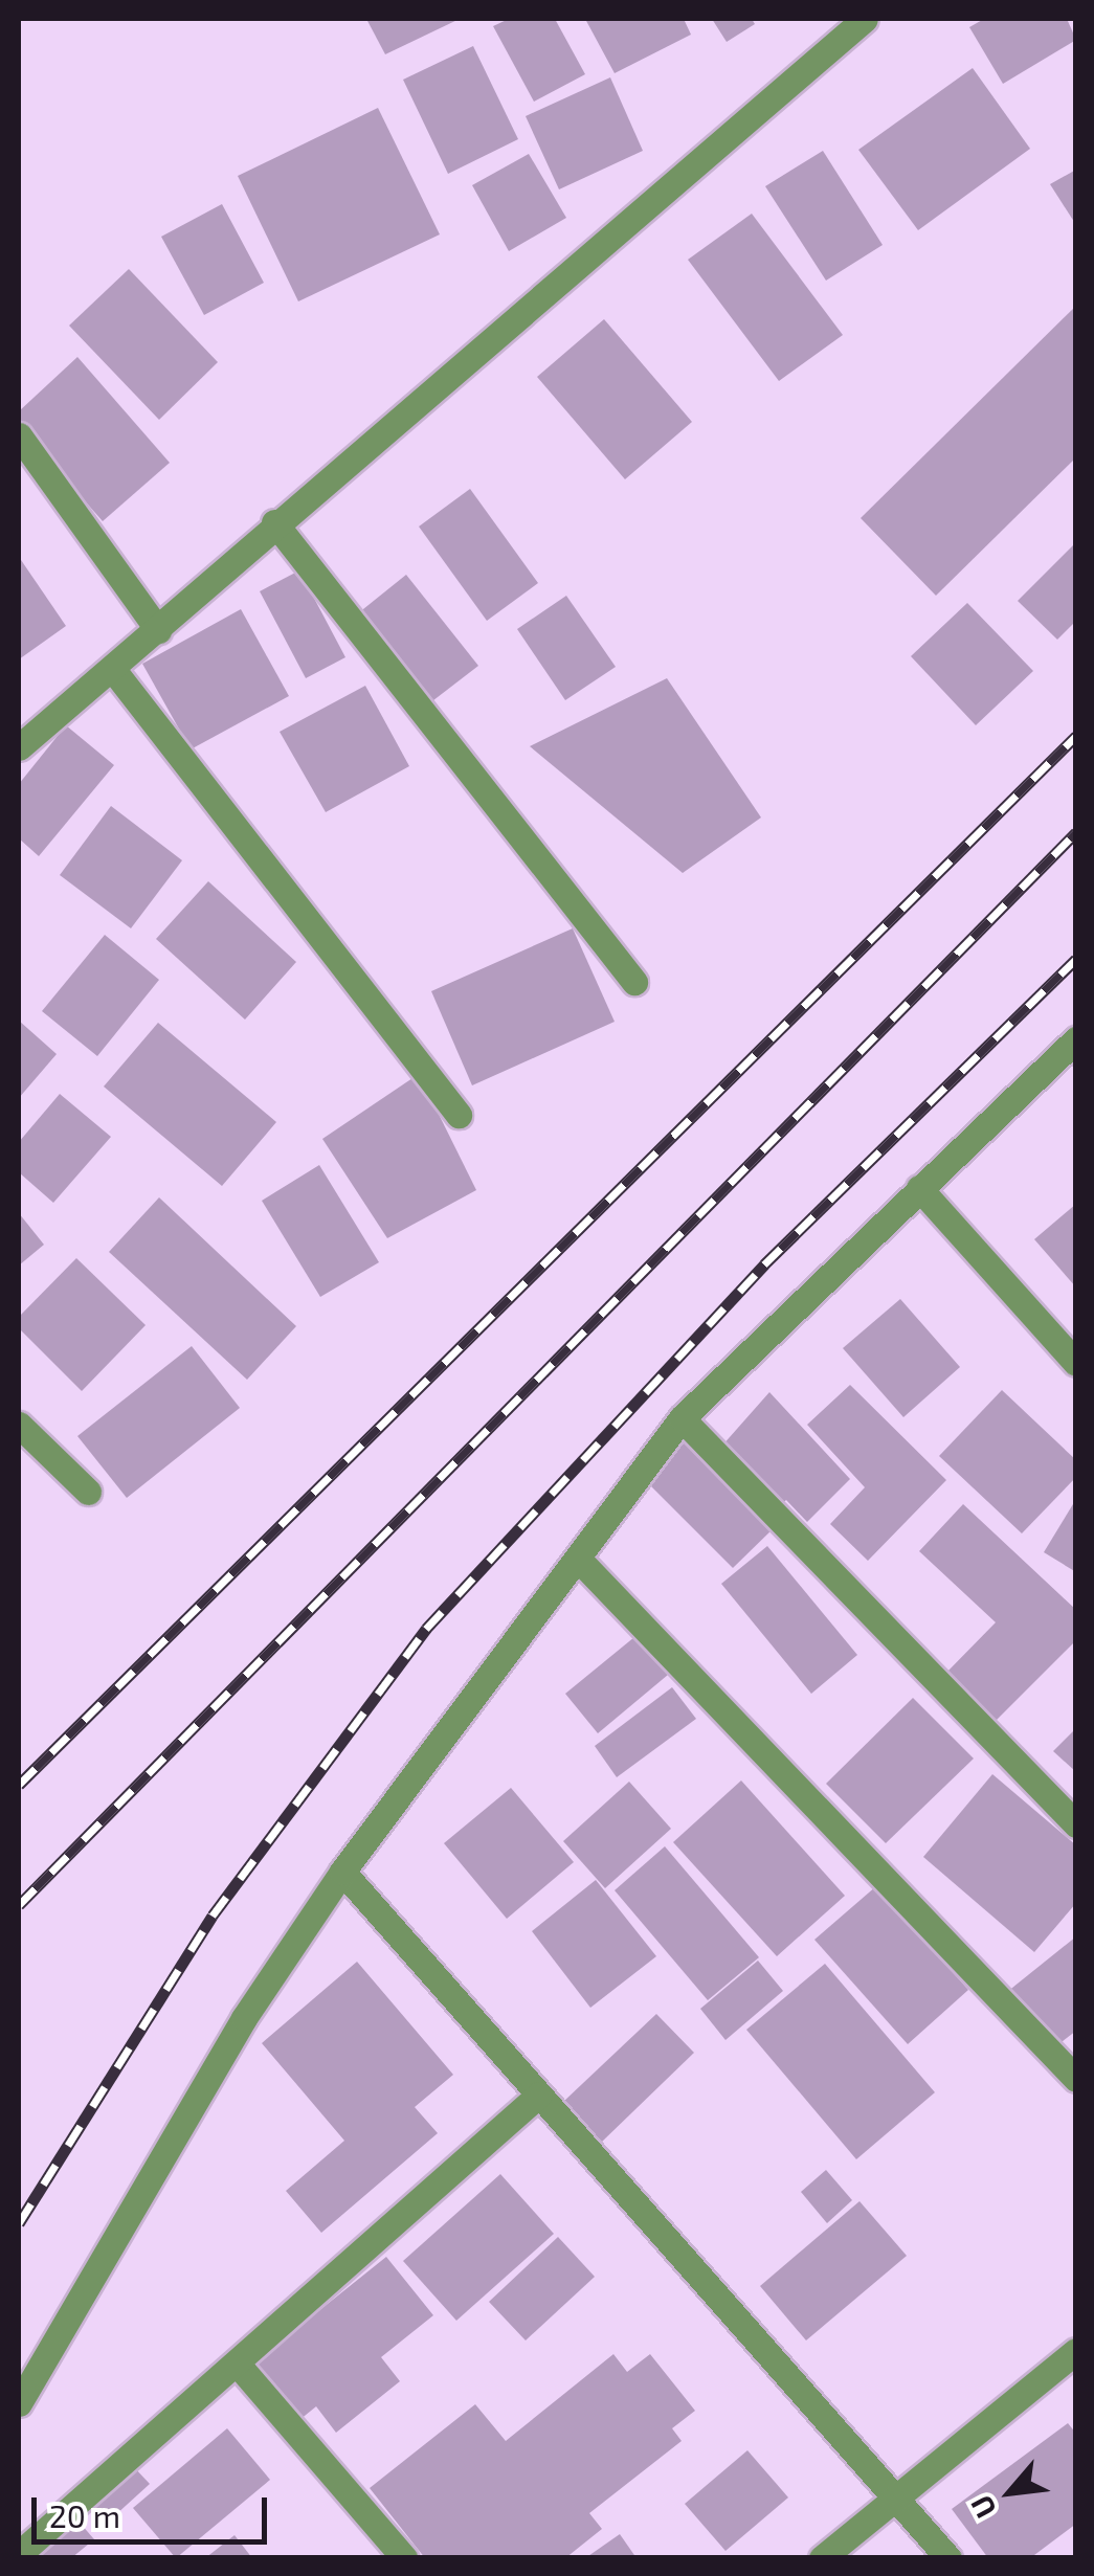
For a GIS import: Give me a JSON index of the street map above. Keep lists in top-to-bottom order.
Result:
{
  "scale_bar": "20 m",
  "north": "bottom left"
}
